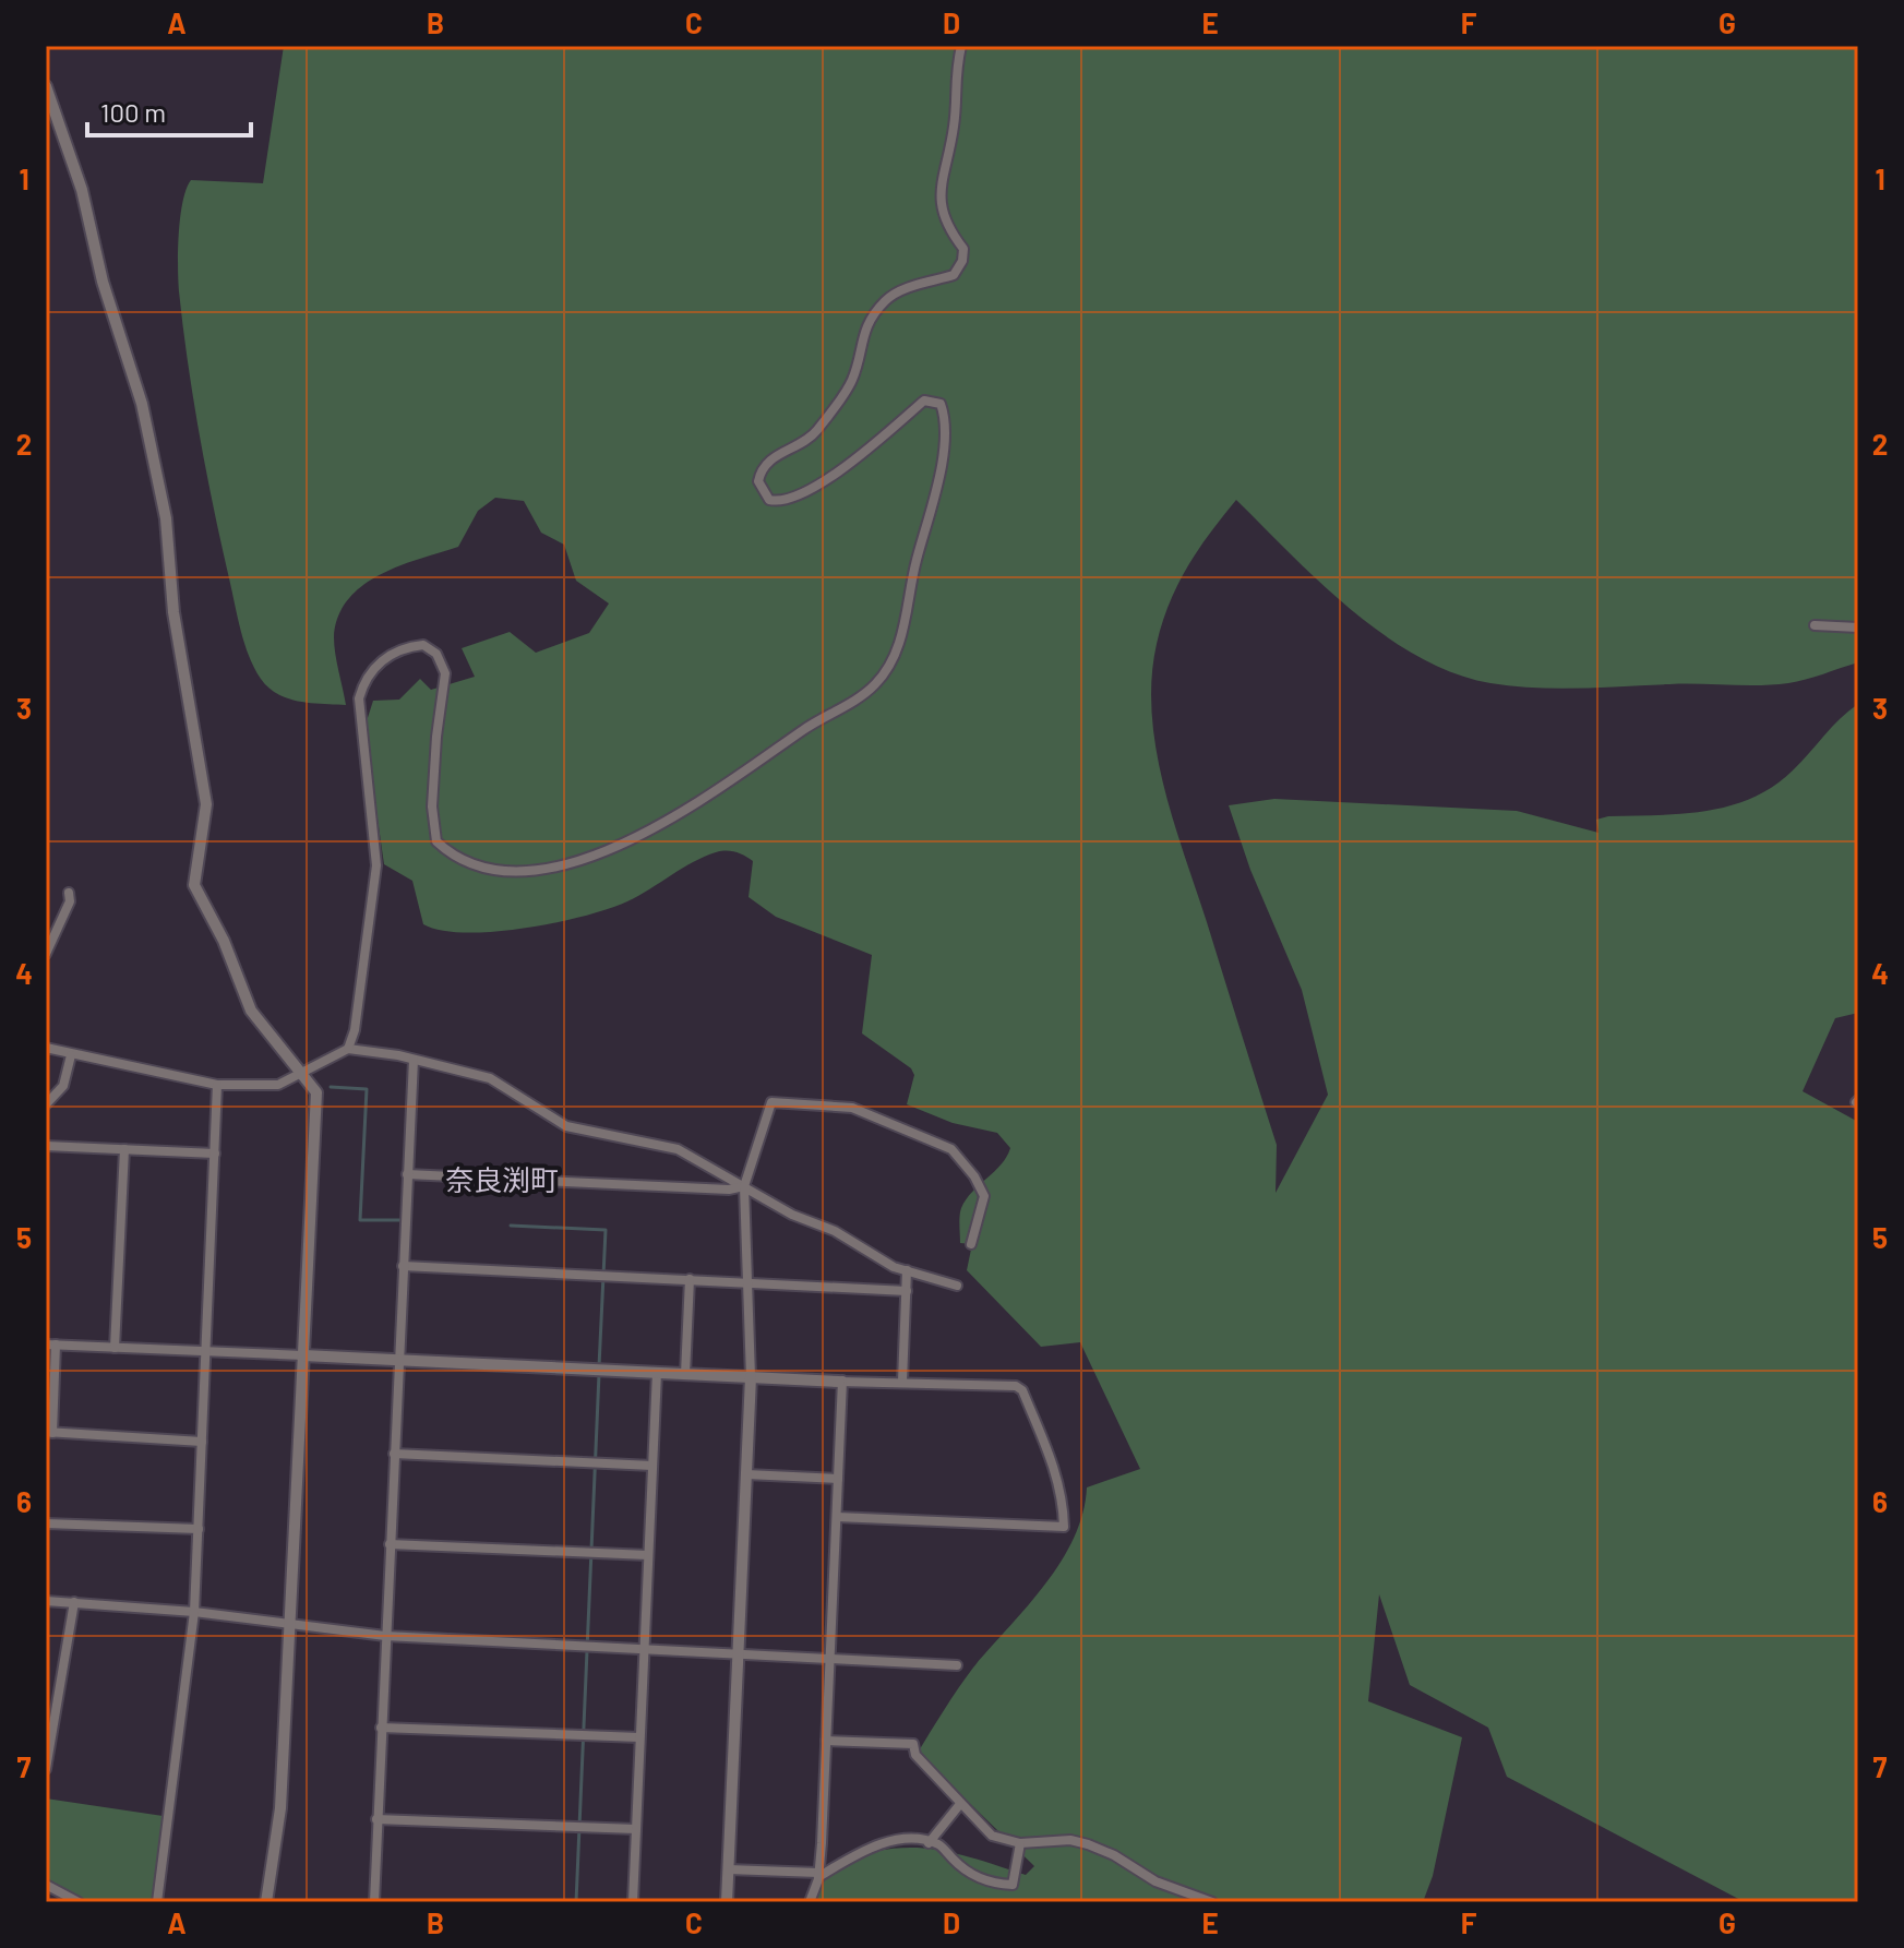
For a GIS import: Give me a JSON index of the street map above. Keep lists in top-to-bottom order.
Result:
{
  "districts": ["奈良渕町"],
  "scale_bar": "100 m",
  "grid": {
    "columns": [
      "A",
      "B",
      "C",
      "D",
      "E",
      "F",
      "G"
    ],
    "rows": [
      "1",
      "2",
      "3",
      "4",
      "5",
      "6",
      "7"
    ]
  }
}
